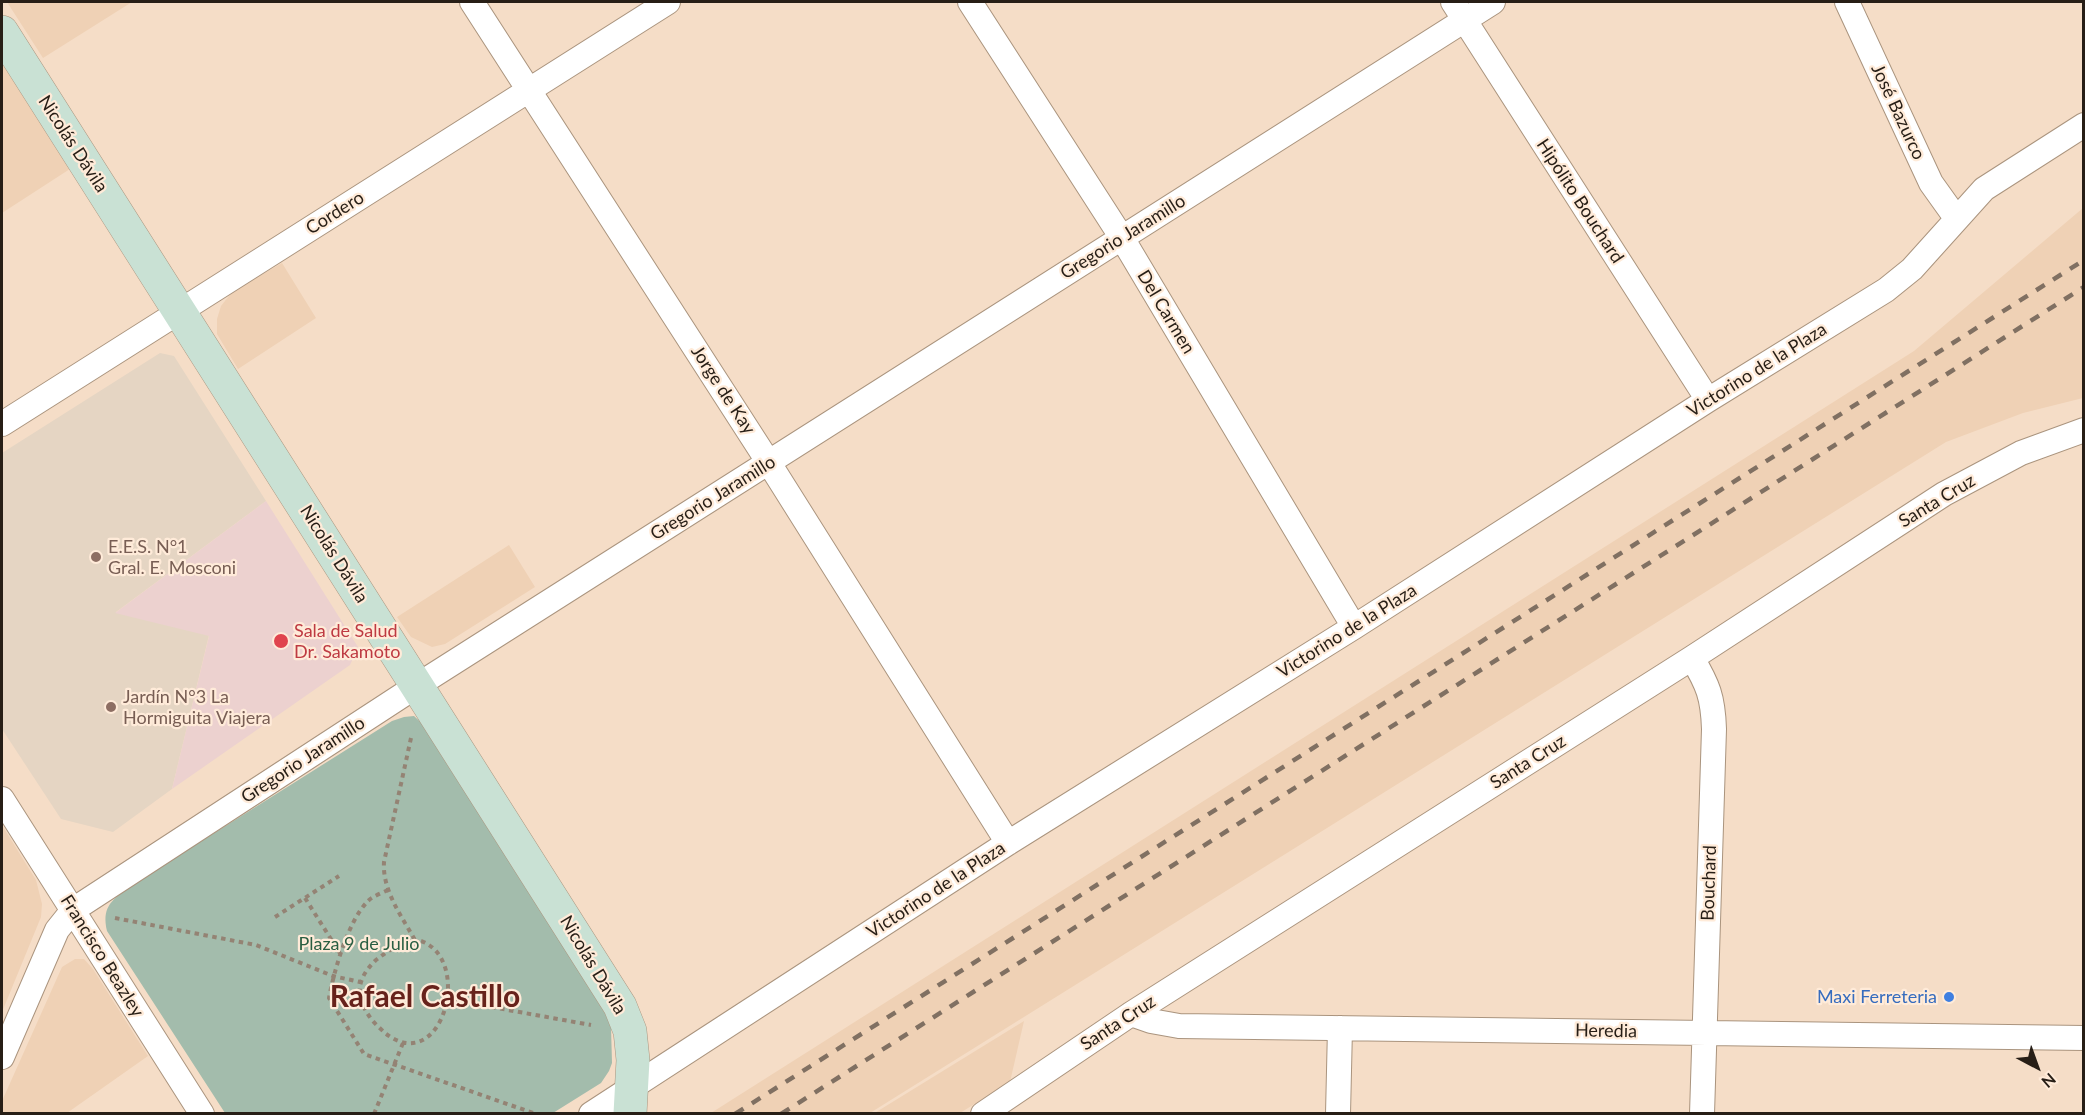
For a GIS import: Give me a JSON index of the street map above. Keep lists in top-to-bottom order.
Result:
{
  "streets": {
    "street": [
      "José Bazurco",
      "Nicolás Dávila",
      "Hipólito Bouchard",
      "Cordero",
      "Gregorio Jaramillo",
      "Del Carmen",
      "Victorino de la Plaza",
      "Jorge de Kay",
      "Santa Cruz",
      "Bouchard",
      "Francisco Beazley",
      "Heredia"
    ]
  },
  "crossings": [
    ["José Bazurco", "Victorino de la Plaza"],
    ["Nicolás Dávila", "Cordero"],
    ["Nicolás Dávila", "Gregorio Jaramillo"],
    ["Nicolás Dávila", "Victorino de la Plaza"],
    ["Hipólito Bouchard", "Gregorio Jaramillo"],
    ["Hipólito Bouchard", "Victorino de la Plaza"],
    ["Cordero", "Jorge de Kay"],
    ["Gregorio Jaramillo", "Del Carmen"],
    ["Gregorio Jaramillo", "Jorge de Kay"],
    ["Gregorio Jaramillo", "Francisco Beazley"],
    ["Del Carmen", "Victorino de la Plaza"],
    ["Victorino de la Plaza", "Jorge de Kay"],
    ["Santa Cruz", "Bouchard"],
    ["Santa Cruz", "Heredia"],
    ["Bouchard", "Heredia"]
  ],
  "districts": ["Rafael Castillo"],
  "parks": ["Plaza 9 de Julio"],
  "places": [
    "E.E.S. N°1 Gral. E. Mosconi",
    "Sala de Salud Dr. Sakamoto",
    "Jardín N°3 La Hormiguita Viajera",
    "Maxi Ferreteria"
  ],
  "north": "bottom right"
}
